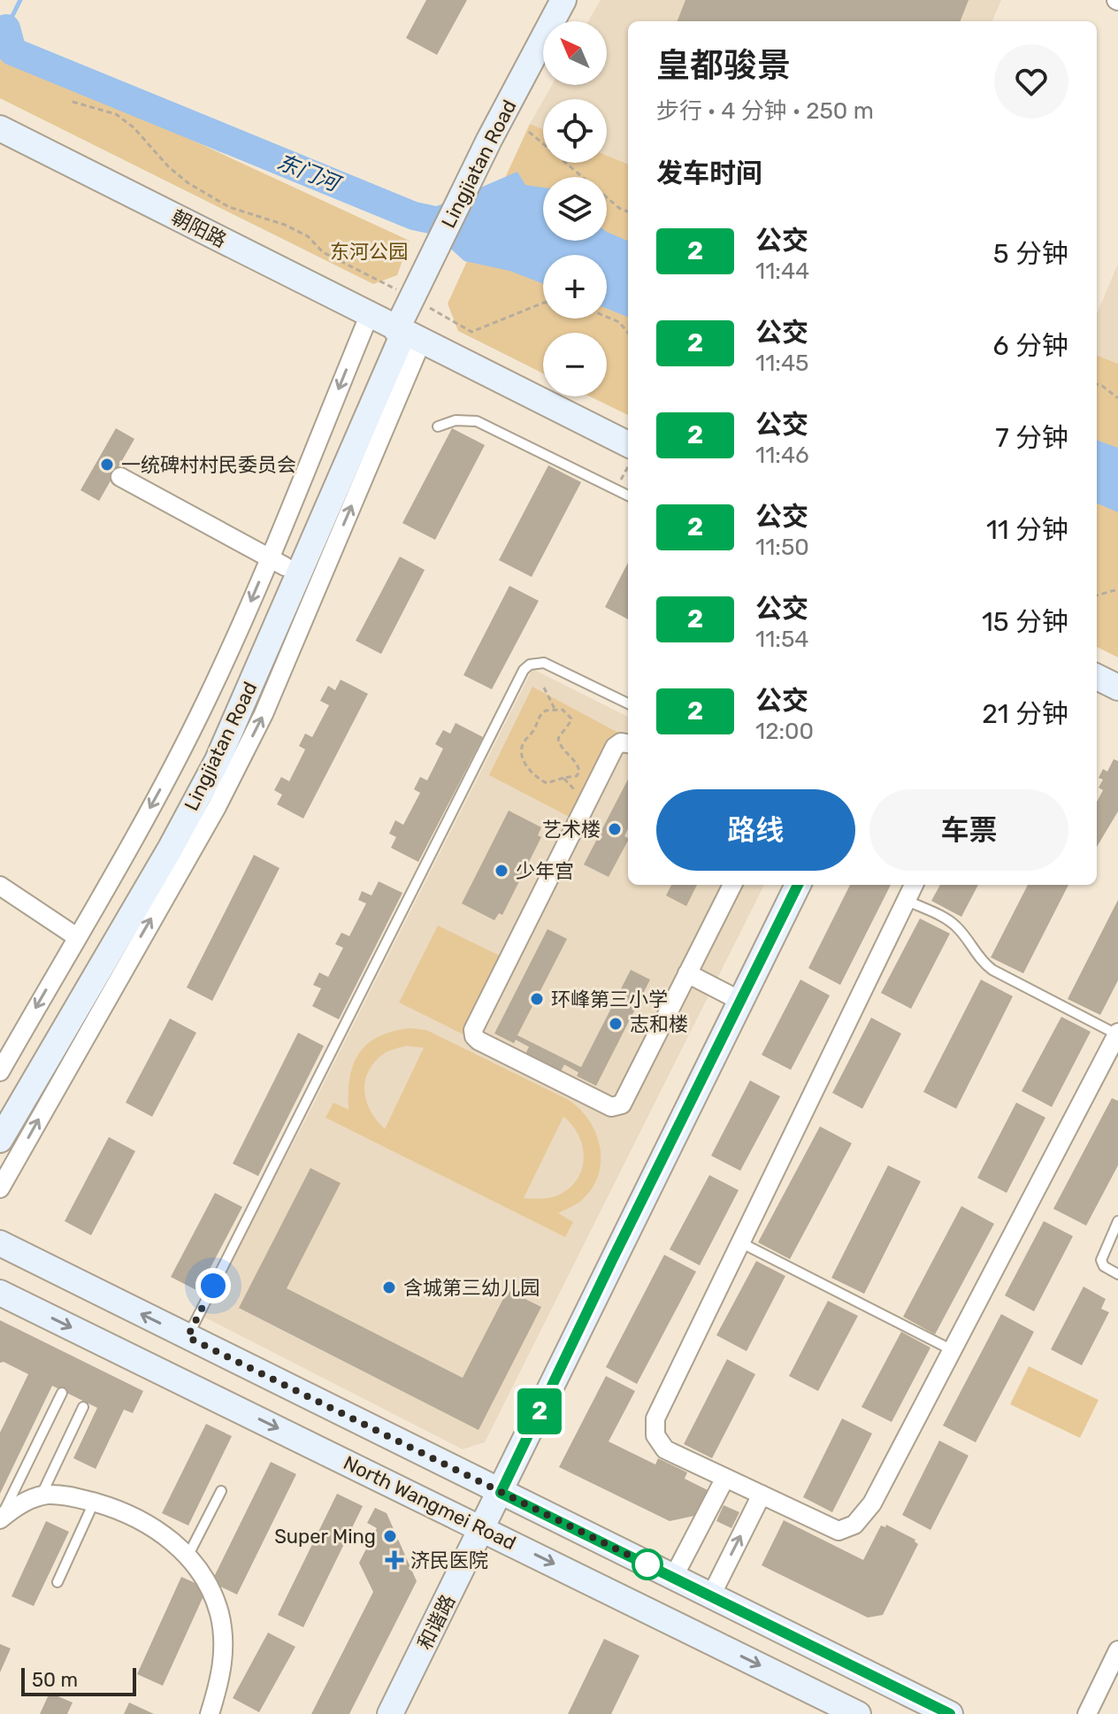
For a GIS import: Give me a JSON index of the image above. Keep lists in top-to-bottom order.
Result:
{
  "streets": {
    "main road": [
      "Lingjiatan Road",
      "朝阳路",
      "North Wangmei Road",
      "和谐路"
    ]
  },
  "crossings": [
    ["Lingjiatan Road", "朝阳路"],
    ["North Wangmei Road", "和谐路"]
  ],
  "water": ["东门河"],
  "parks": ["东河公园"],
  "places": {
    "other": [
      "一统碑村村民委员会",
      "艺术楼",
      "少年宫",
      "环峰第三小学",
      "志和楼",
      "含城第三幼儿园",
      "Super Ming"
    ],
    "health": ["济民医院"]
  },
  "lines": ["bus line 2"],
  "scale_bar": "50 m",
  "north": "top left",
  "page": {
    "on_map": "2",
    "map_buttons": ["+", "−"],
    "heading": [
      ["皇都骏景", "步行 · 4 分钟 · 250 m"],
      "发车时间"
    ],
    "list": [
      {
        "mark": "2",
        "name": "公交",
        "note": "11:44",
        "value": "5 分钟"
      },
      {
        "mark": "2",
        "name": "公交",
        "note": "11:45",
        "value": "6 分钟"
      },
      {
        "mark": "2",
        "name": "公交",
        "note": "11:46",
        "value": "7 分钟"
      },
      {
        "mark": "2",
        "name": "公交",
        "note": "11:50",
        "value": "11 分钟"
      },
      {
        "mark": "2",
        "name": "公交",
        "note": "11:54",
        "value": "15 分钟"
      },
      {
        "mark": "2",
        "name": "公交",
        "note": "12:00",
        "value": "21 分钟"
      }
    ],
    "buttons": ["路线", "车票"],
    "scale": "50 m"
  }
}
